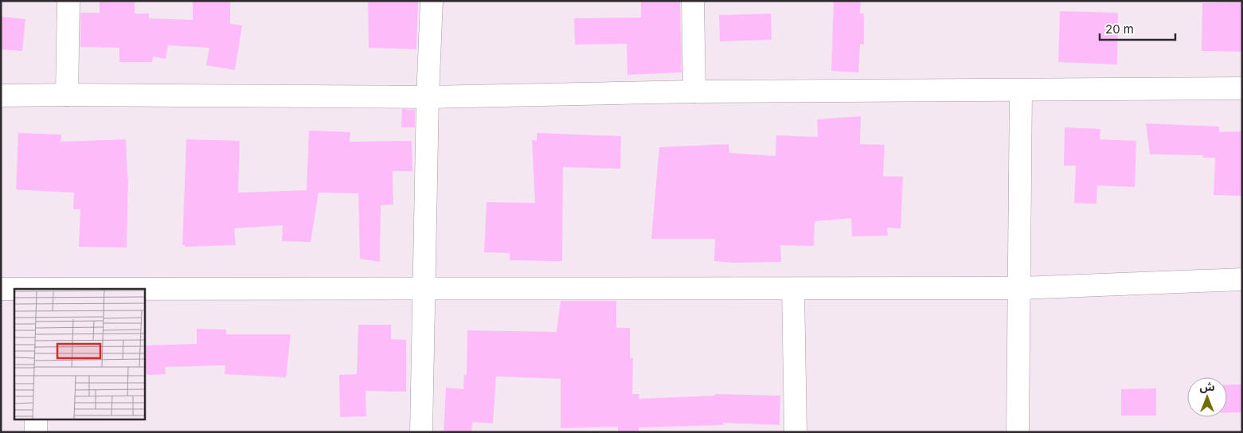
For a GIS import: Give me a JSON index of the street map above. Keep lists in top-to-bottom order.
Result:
{
  "scale_bar": "20 m",
  "north": "top"
}
